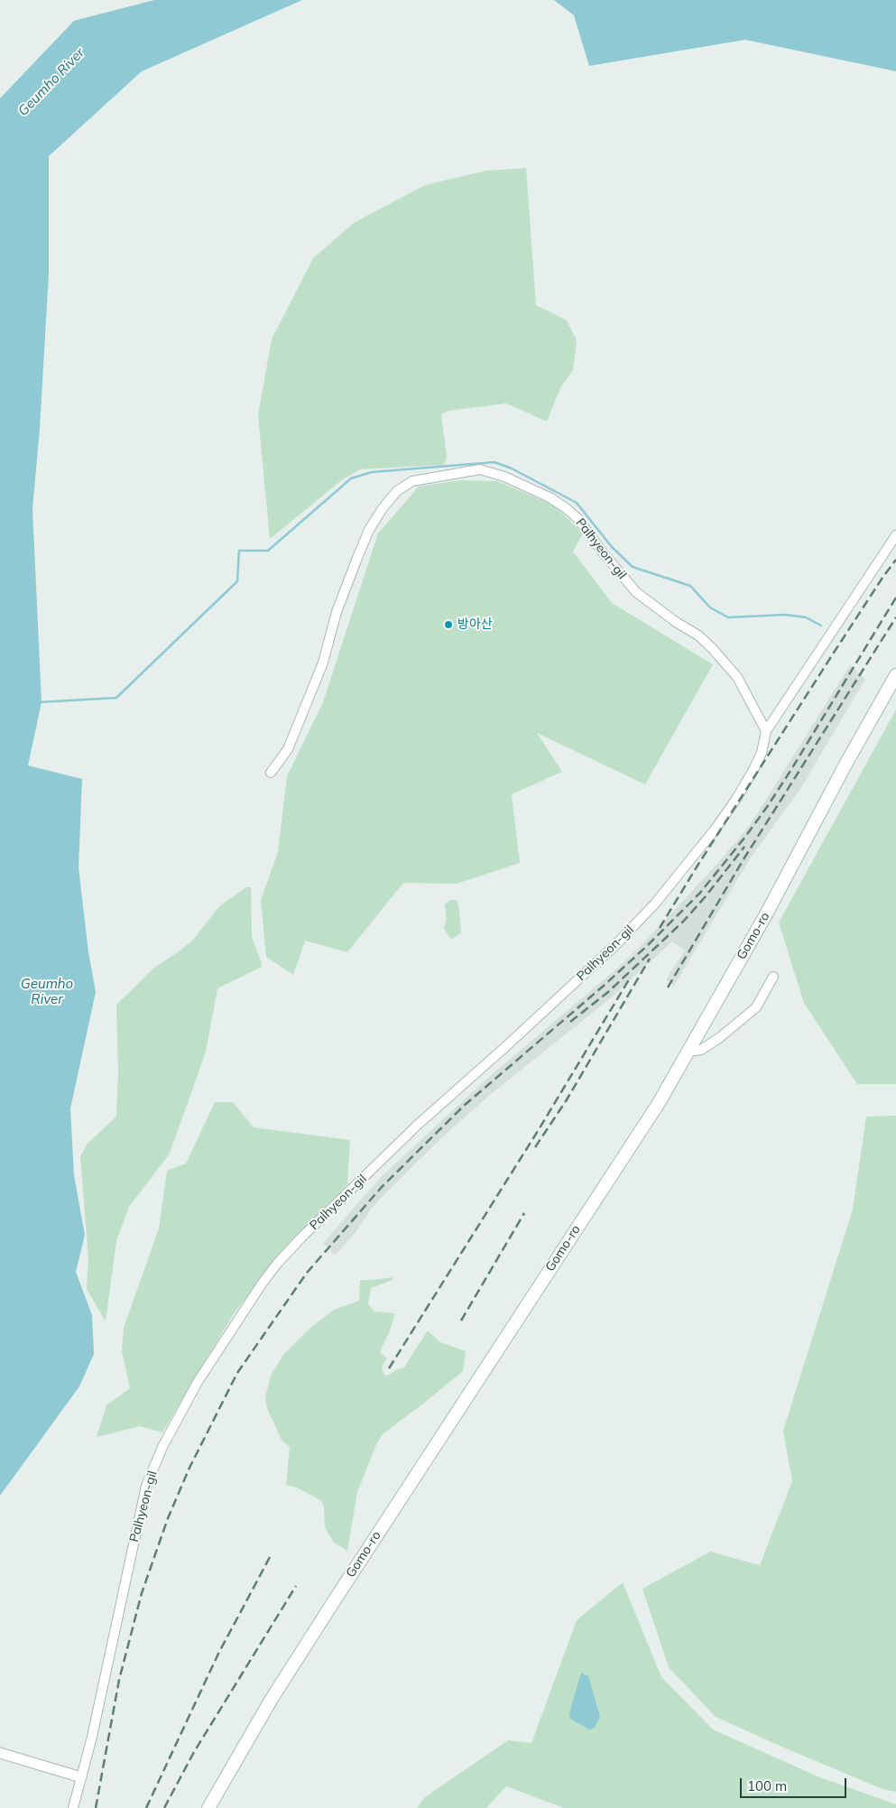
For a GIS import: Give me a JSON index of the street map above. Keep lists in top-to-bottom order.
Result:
{
  "streets": {
    "main road": ["Gomo-ro"],
    "street": ["Palhyeon-gil"]
  },
  "water": ["Geumho River"],
  "places": ["방아산"],
  "scale_bar": "100 m"
}
